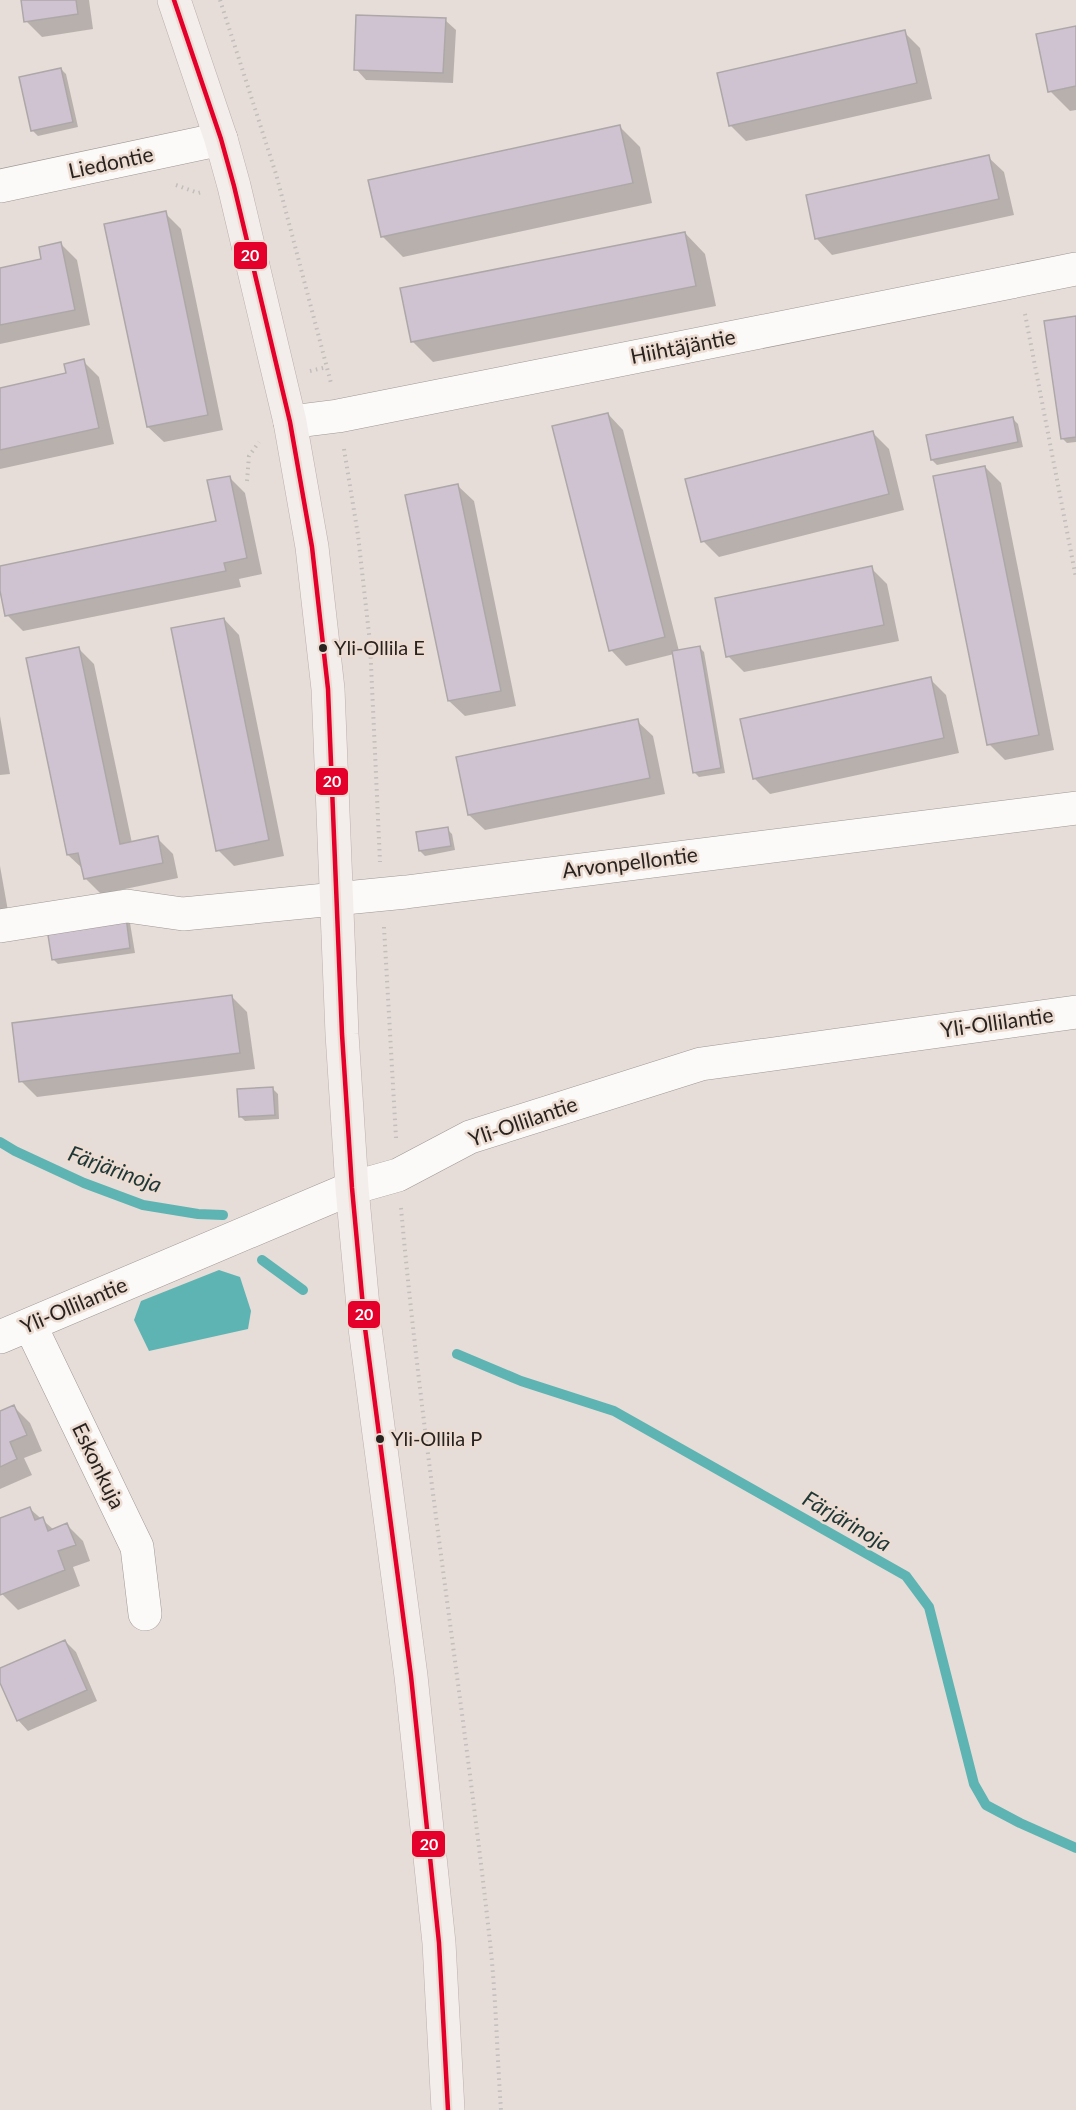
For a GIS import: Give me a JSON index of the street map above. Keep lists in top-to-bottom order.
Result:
{
  "streets": {
    "street": [
      "Liedontie",
      "Hiihtäjäntie",
      "Arvonpellontie",
      "Yli-Ollilantie",
      "Eskonkuja"
    ]
  },
  "crossings": [
    ["Yli-Ollilantie", "Eskonkuja"]
  ],
  "water": ["Färjärinoja"],
  "places": ["Yli-Ollila E", "Yli-Ollila P"],
  "lines": ["transit line 20"]
}
